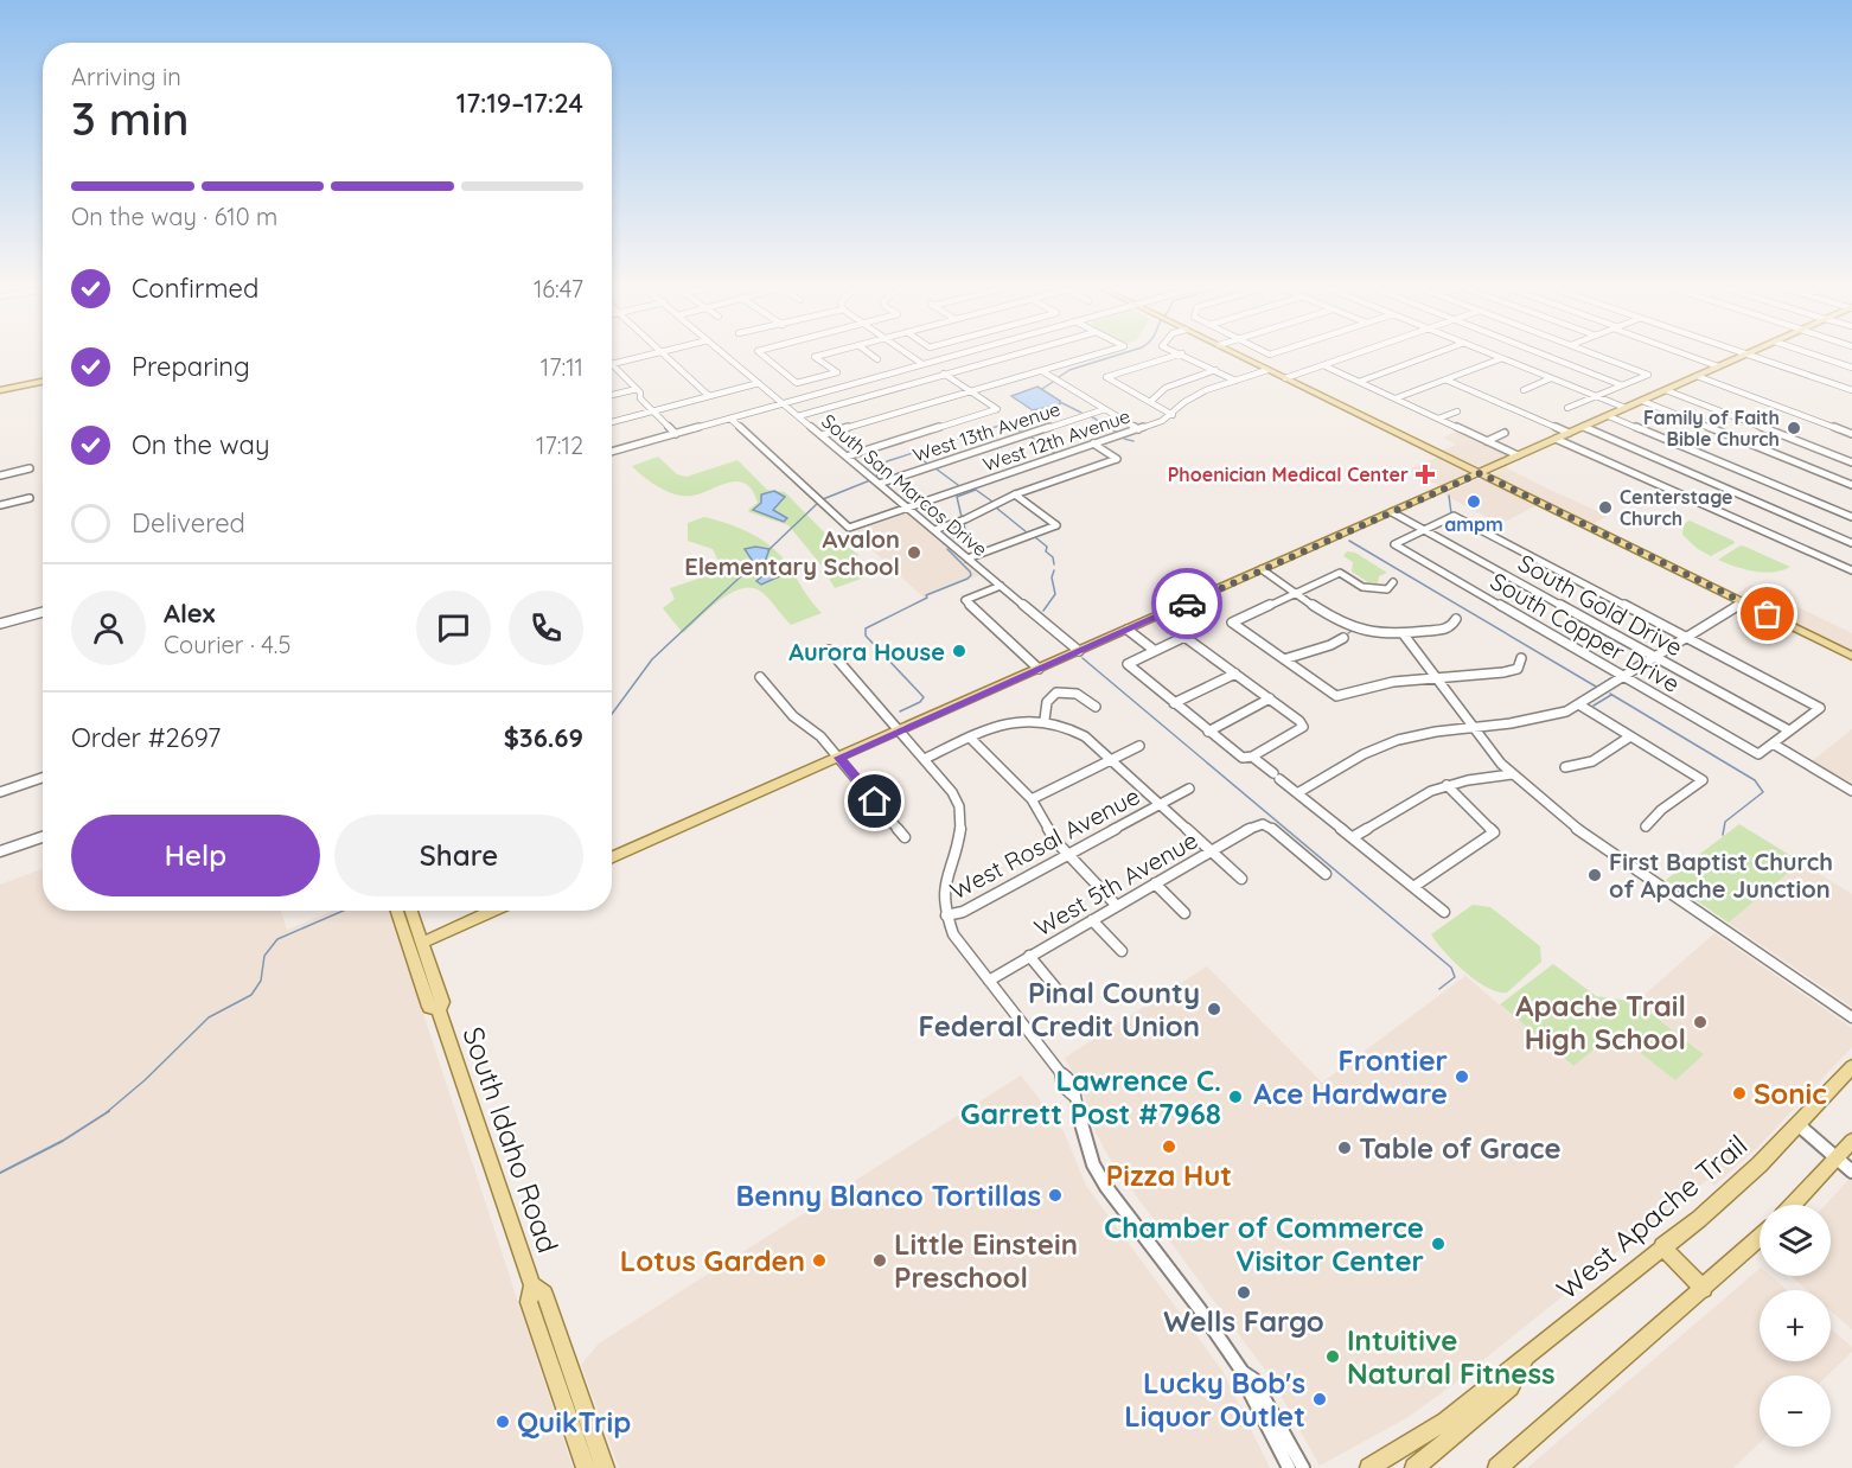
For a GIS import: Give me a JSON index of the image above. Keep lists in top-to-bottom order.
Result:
{
  "streets": {
    "main road": ["South Idaho Road", "West Apache Trail"],
    "street": [
      "West 13th Avenue",
      "West 12th Avenue",
      "South San Marcos Drive",
      "South Gold Drive",
      "South Copper Drive",
      "West Rosal Avenue",
      "West 5th Avenue"
    ]
  },
  "crossings": [
    ["West 13th Avenue", "South San Marcos Drive"],
    ["West 12th Avenue", "South San Marcos Drive"],
    ["South Gold Drive", "South Copper Drive"]
  ],
  "places": {
    "other": [
      "Family of Faith Bible Church",
      "ampm",
      "Centerstage Church",
      "Avalon Elementary School",
      "Aurora House",
      "First Baptist Church of Apache Junction",
      "Pinal County Federal Credit Union",
      "Apache Trail High School",
      "Frontier Ace Hardware",
      "Sonic",
      "Lawrence C. Garrett Post #7968",
      "Pizza Hut",
      "Table of Grace",
      "Benny Blanco Tortillas",
      "Chamber of Commerce Visitor Center",
      "Lotus Garden",
      "Little Einstein Preschool",
      "Wells Fargo",
      "Intuitive Natural Fitness",
      "Lucky Bob's Liquor Outlet",
      "QuikTrip"
    ],
    "health": ["Phoenician Medical Center"]
  },
  "page": {
    "heading": ["3 min", "Arriving in", "17:19–17:24"],
    "panel": [
      "Alex",
      "Courier · 4.5",
      "Order #2697",
      "$36.69"
    ],
    "bar": "On the way · 610 m",
    "list": [
      ["Confirmed", "16:47"],
      ["Preparing", "17:11"],
      ["On the way", "17:12"],
      "Delivered"
    ],
    "buttons": ["Help", "Share"],
    "map_buttons": ["+", "−"]
  }
}
